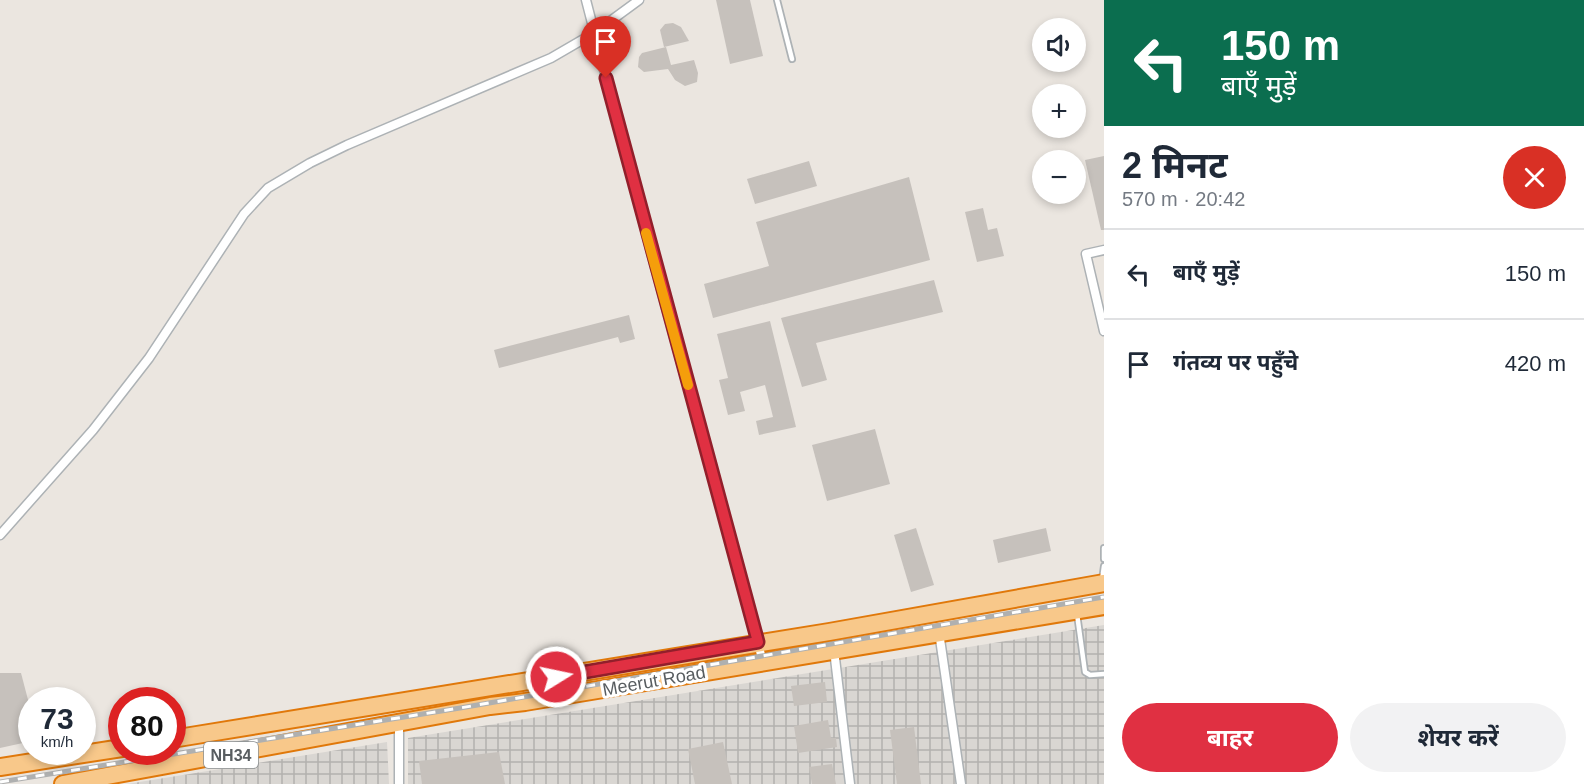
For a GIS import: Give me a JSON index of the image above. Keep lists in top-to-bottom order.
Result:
{
  "streets": {
    "highway": ["Meerut Road", "NH34"]
  },
  "page": {
    "turn": ["150 m", "बाएँ मुड़ें"],
    "map_buttons": ["+", "−"],
    "heading": ["2 मिनट", "570 m · 20:42"],
    "list": [
      {
        "name": "बाएँ मुड़ें",
        "value": "150 m"
      },
      {
        "name": "गंतव्य पर पहुँचे",
        "value": "420 m"
      }
    ],
    "speed": "73 km/h",
    "limit": "80",
    "buttons": ["बाहर", "शेयर करें"]
  }
}
